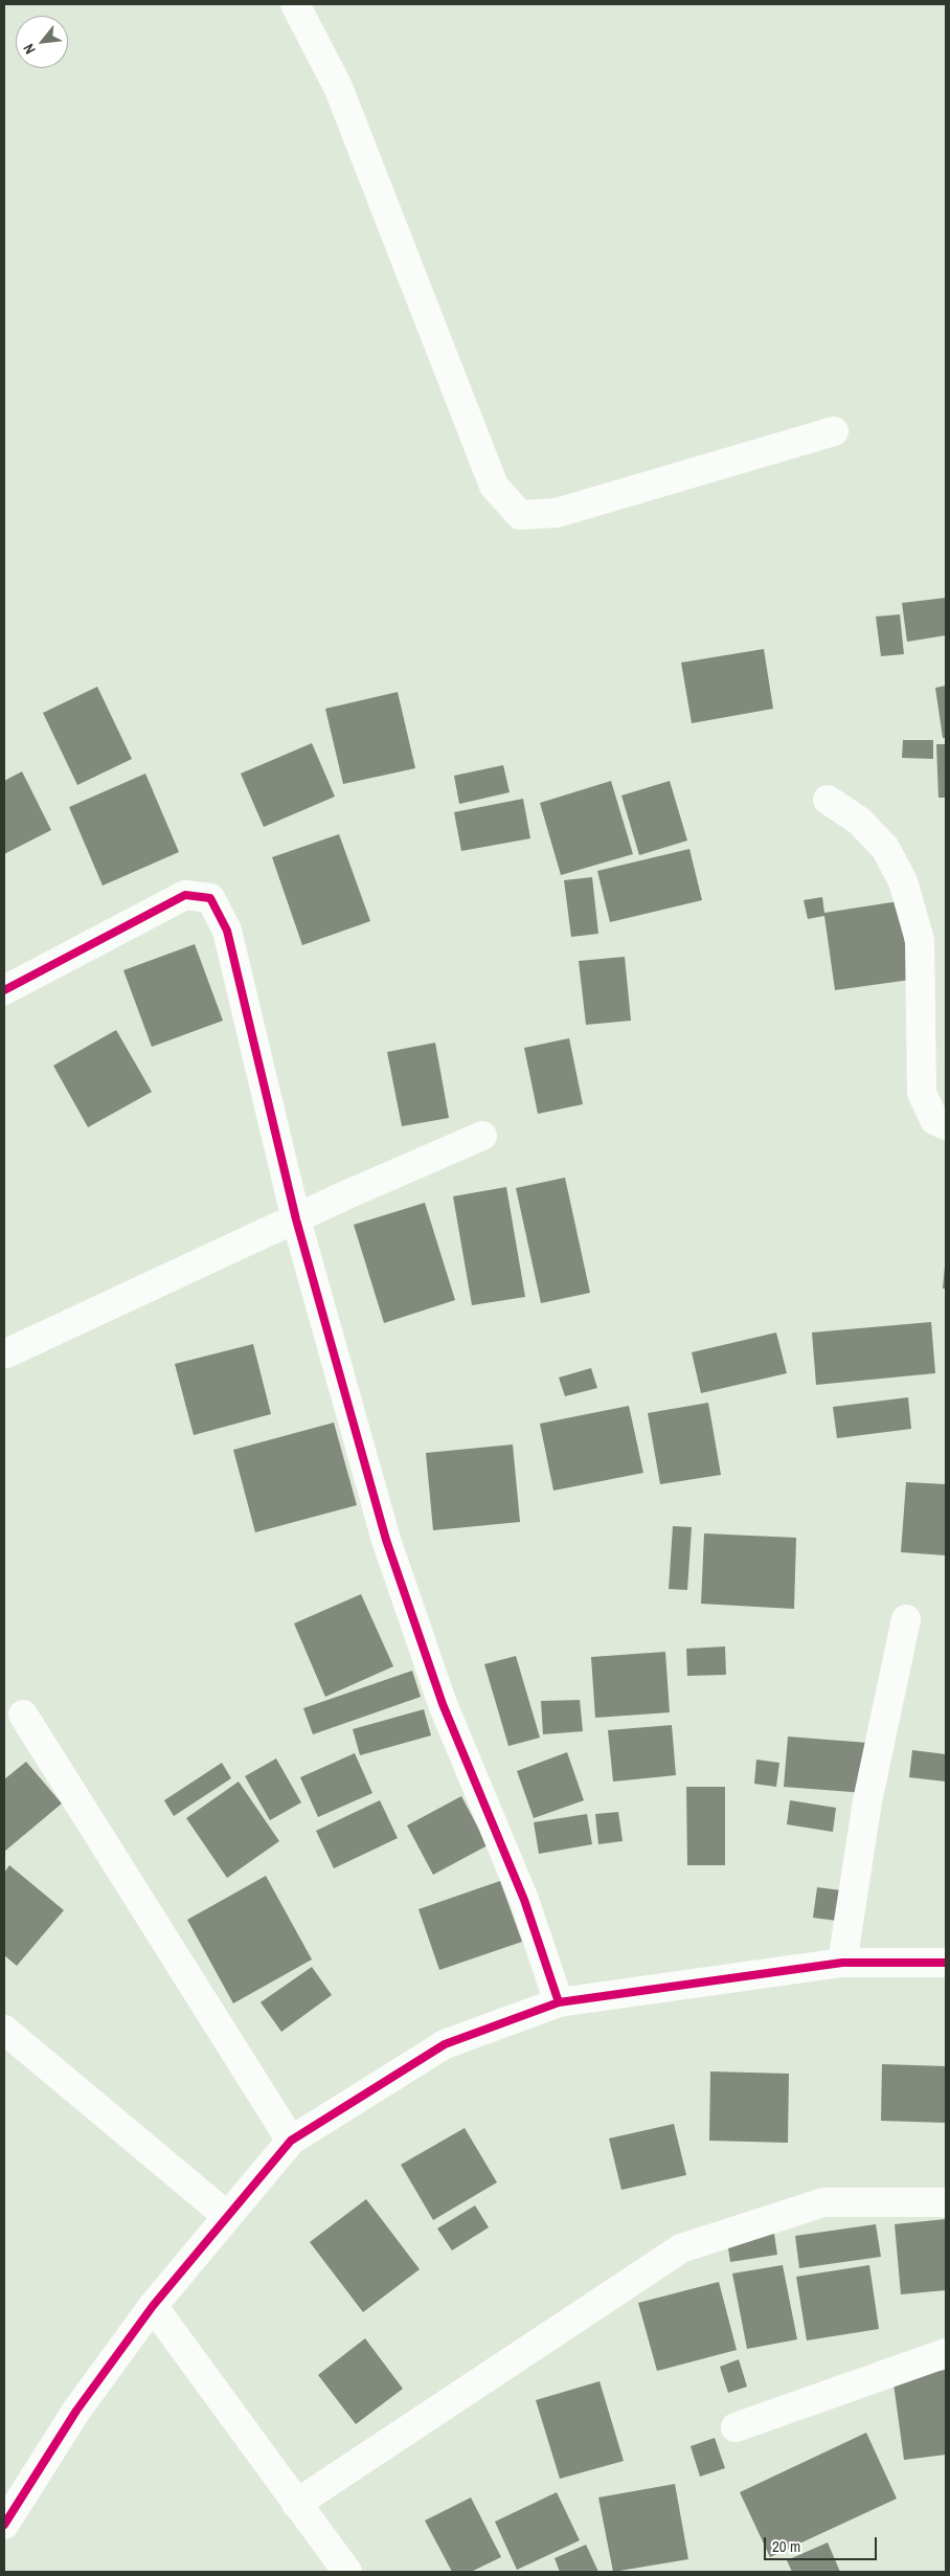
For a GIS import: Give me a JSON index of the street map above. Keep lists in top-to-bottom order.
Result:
{
  "scale_bar": "20 m",
  "north": "bottom left"
}
